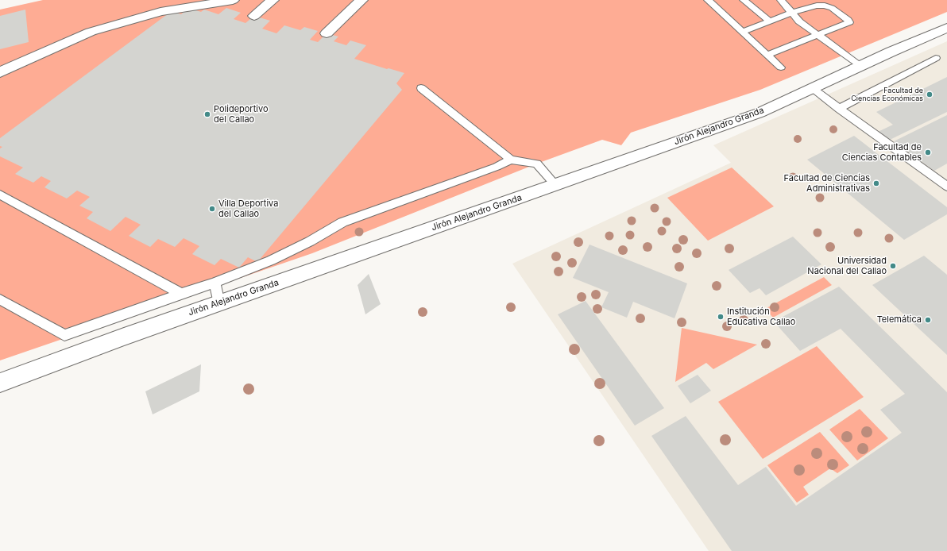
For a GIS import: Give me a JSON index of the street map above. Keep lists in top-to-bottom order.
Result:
{
  "streets": {
    "street": ["Jirón Alejandro Granda"]
  },
  "places": [
    "Facultad de Ciencias Económicas",
    "Polideportivo del Callao",
    "Facultad de Ciencias Contables",
    "Facultad de Ciencias Administrativas",
    "Villa Deportiva del Callao",
    "Universidad Nacional del Callao",
    "Institución Educativa Callao",
    "Telemática"
  ]
}
